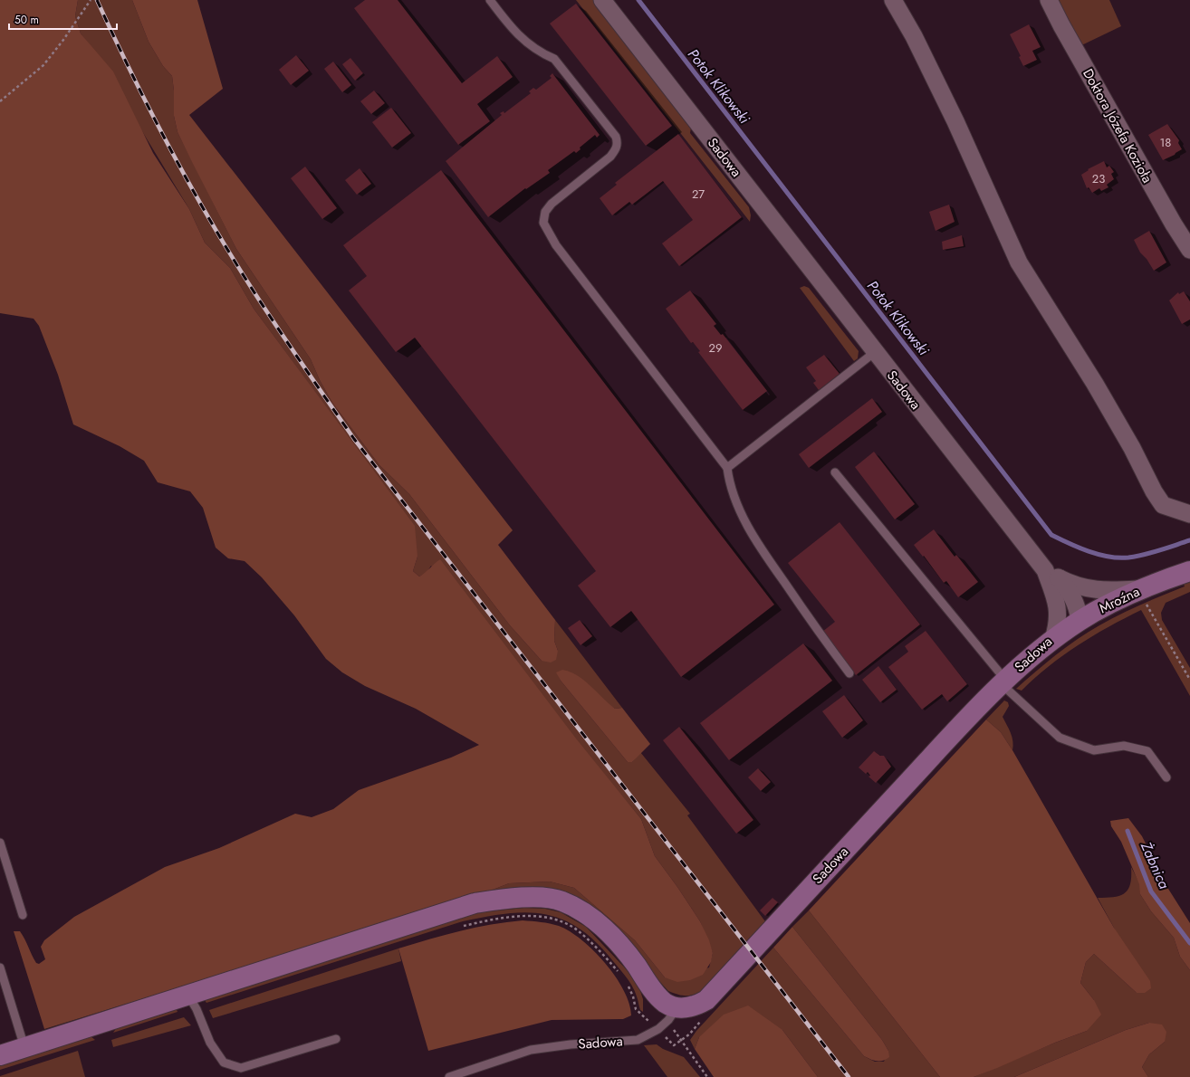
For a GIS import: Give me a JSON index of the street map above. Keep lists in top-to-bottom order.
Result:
{
  "streets": {
    "main road": ["Sadowa", "Mroźna"],
    "street": ["Doktora Józefa Kozioła"]
  },
  "crossings": [
    ["Sadowa", "Mroźna"]
  ],
  "water": ["Potok Klikowski", "Żabnica"],
  "house_numbers": [
    "18",
    "23",
    "27",
    "29"
  ],
  "scale_bar": "50 m"
}
